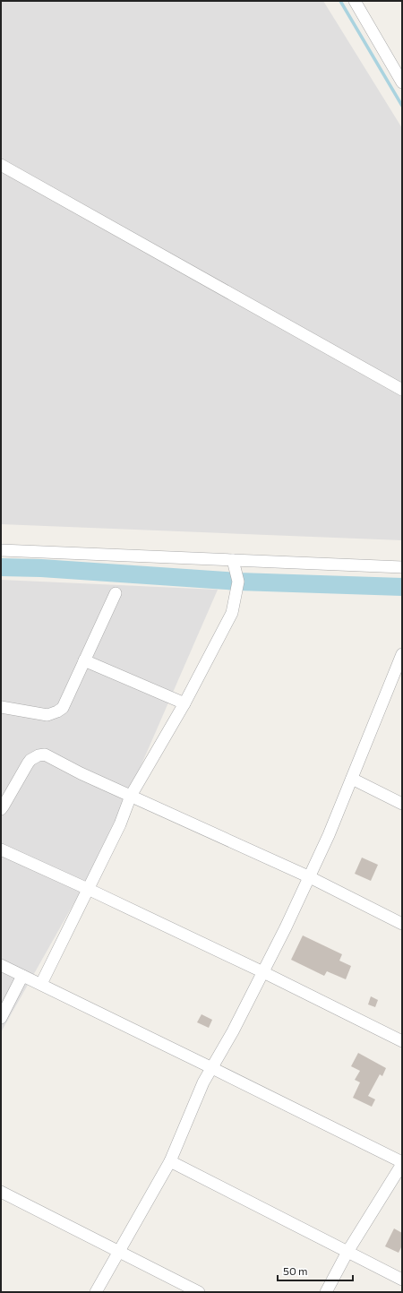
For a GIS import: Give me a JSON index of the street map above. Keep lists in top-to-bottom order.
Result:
{
  "scale_bar": "50 m"
}
